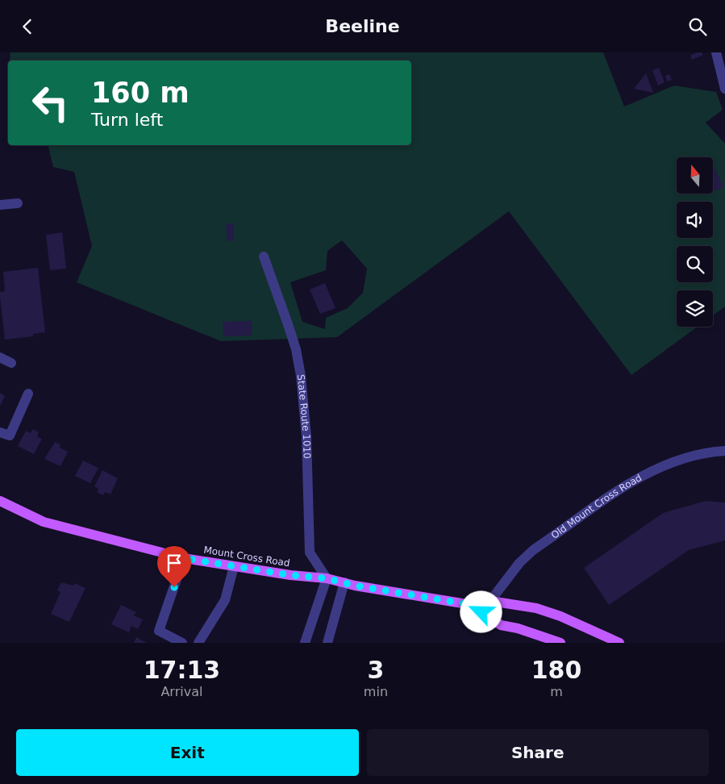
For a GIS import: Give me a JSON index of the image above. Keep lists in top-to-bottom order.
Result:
{
  "streets": {
    "main road": ["Mount Cross Road"],
    "street": ["State Route 1010", "Old Mount Cross Road"]
  },
  "crossings": [
    ["State Route 1010", "Mount Cross Road"],
    ["Old Mount Cross Road", "Mount Cross Road"]
  ],
  "north": "top",
  "page": {
    "header": "Beeline",
    "turn": ["160 m", "Turn left"],
    "eta": [
      "17:13",
      "Arrival",
      "3",
      "min",
      "180",
      "m"
    ],
    "buttons": ["Exit", "Share"]
  }
}
